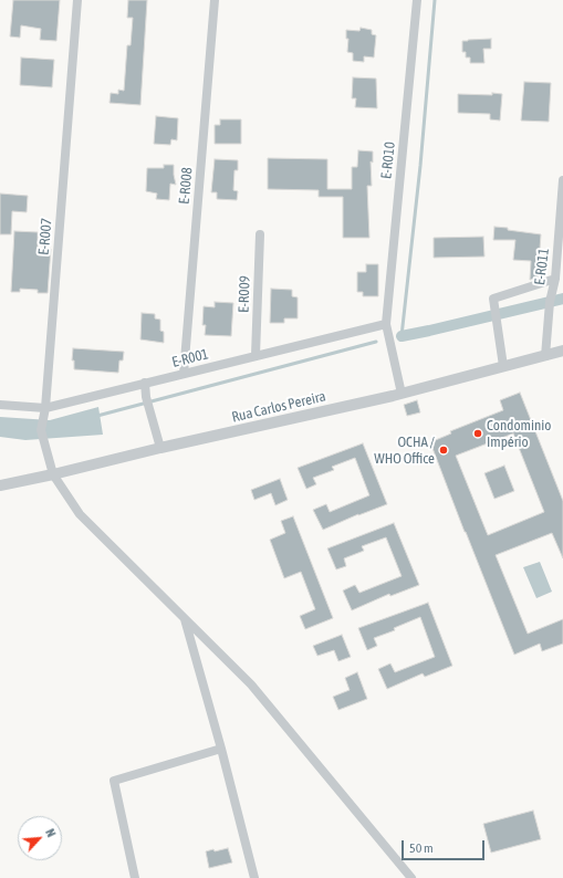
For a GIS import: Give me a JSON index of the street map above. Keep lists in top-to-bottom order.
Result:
{
  "streets": {
    "street": [
      "E-R010",
      "E-R008",
      "E-R007",
      "E-R011",
      "E-R009",
      "E-R001",
      "Rua Carlos Pereira"
    ]
  },
  "crossings": [
    ["E-R010", "E-R001"],
    ["E-R010", "Rua Carlos Pereira"],
    ["E-R008", "E-R001"],
    ["E-R007", "E-R001"],
    ["E-R007", "Rua Carlos Pereira"],
    ["E-R011", "Rua Carlos Pereira"],
    ["E-R009", "E-R001"]
  ],
  "places": ["Condominio Império", "OCHA / WHO Office"],
  "scale_bar": "50 m",
  "north": "top right"
}
